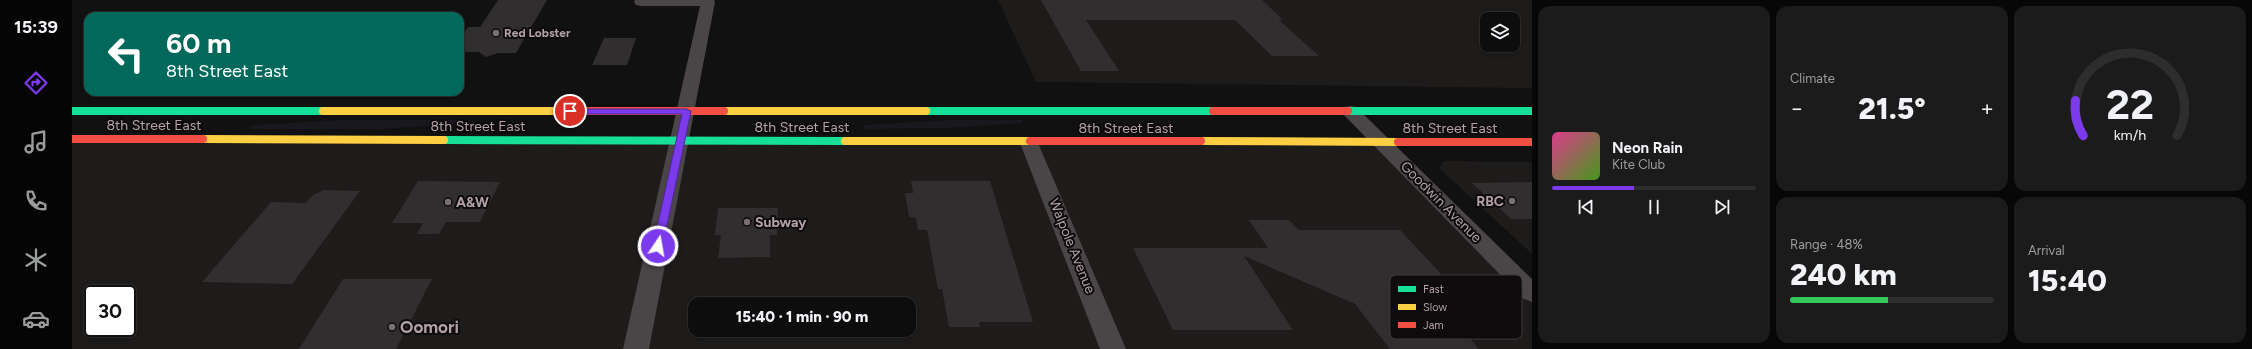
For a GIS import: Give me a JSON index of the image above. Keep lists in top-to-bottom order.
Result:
{
  "streets": {
    "main road": ["8th Street East"],
    "street": ["Goodwin Avenue", "Walpole Avenue"]
  },
  "crossings": [
    ["8th Street East", "Goodwin Avenue"],
    ["8th Street East", "Walpole Avenue"]
  ],
  "places": [
    "Red Lobster",
    "RBC",
    "A&W",
    "Subway",
    "Oomori"
  ],
  "legend": ["Fast", "Slow", "Jam"],
  "page": {
    "tabs": "15:39",
    "tile": [
      "Climate",
      ["Range · 48%", "240 km"],
      ["Arrival", "15:40"]
    ],
    "turn": ["60 m", "8th Street East"],
    "heat": ["−", "21.5°", "+"],
    "song": ["Neon Rain", "Kite Club"],
    "limit": "30",
    "trip": "15:40 · 1 min · 90 m",
    "gauge": ["22", "km/h"]
  }
}
